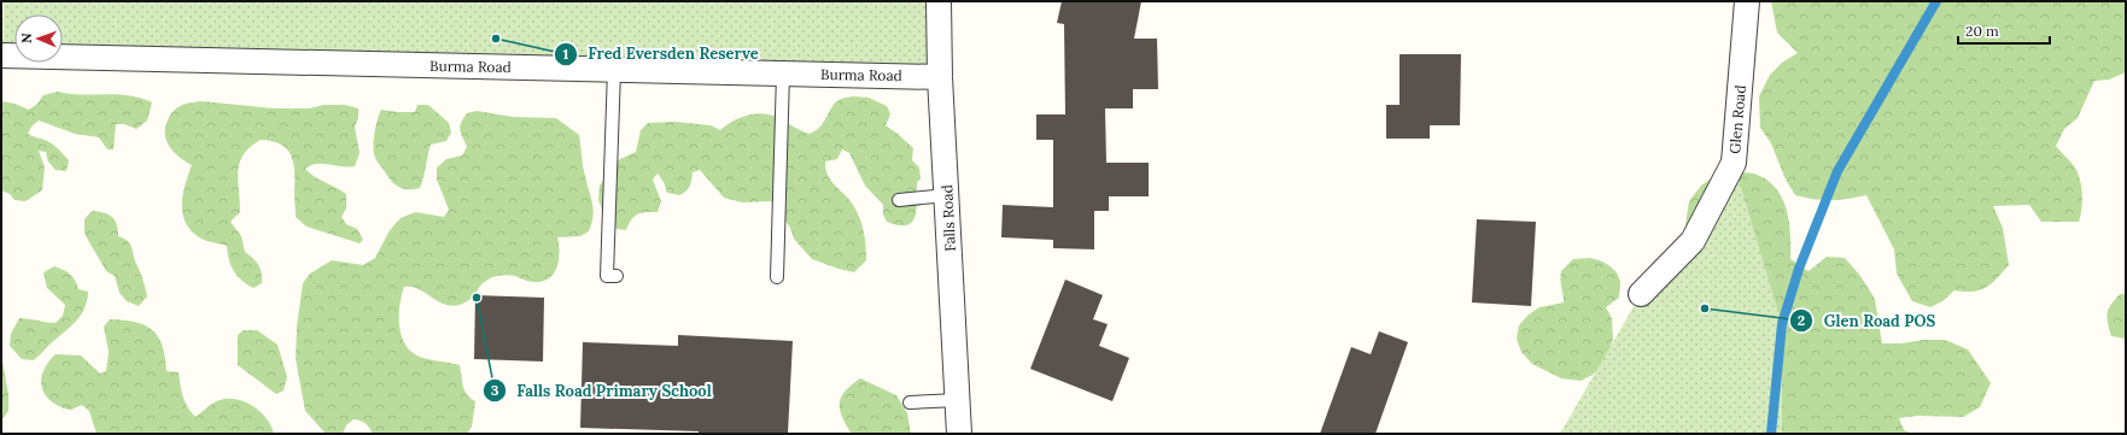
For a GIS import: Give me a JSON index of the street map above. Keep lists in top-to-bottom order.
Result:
{
  "streets": {
    "street": ["Burma Road", "Glen Road", "Falls Road"]
  },
  "crossings": [
    ["Burma Road", "Falls Road"]
  ],
  "places": ["Fred Eversden Reserve", "Falls Road Primary School", "Glen Road POS"],
  "scale_bar": "20 m",
  "north": "left"
}
